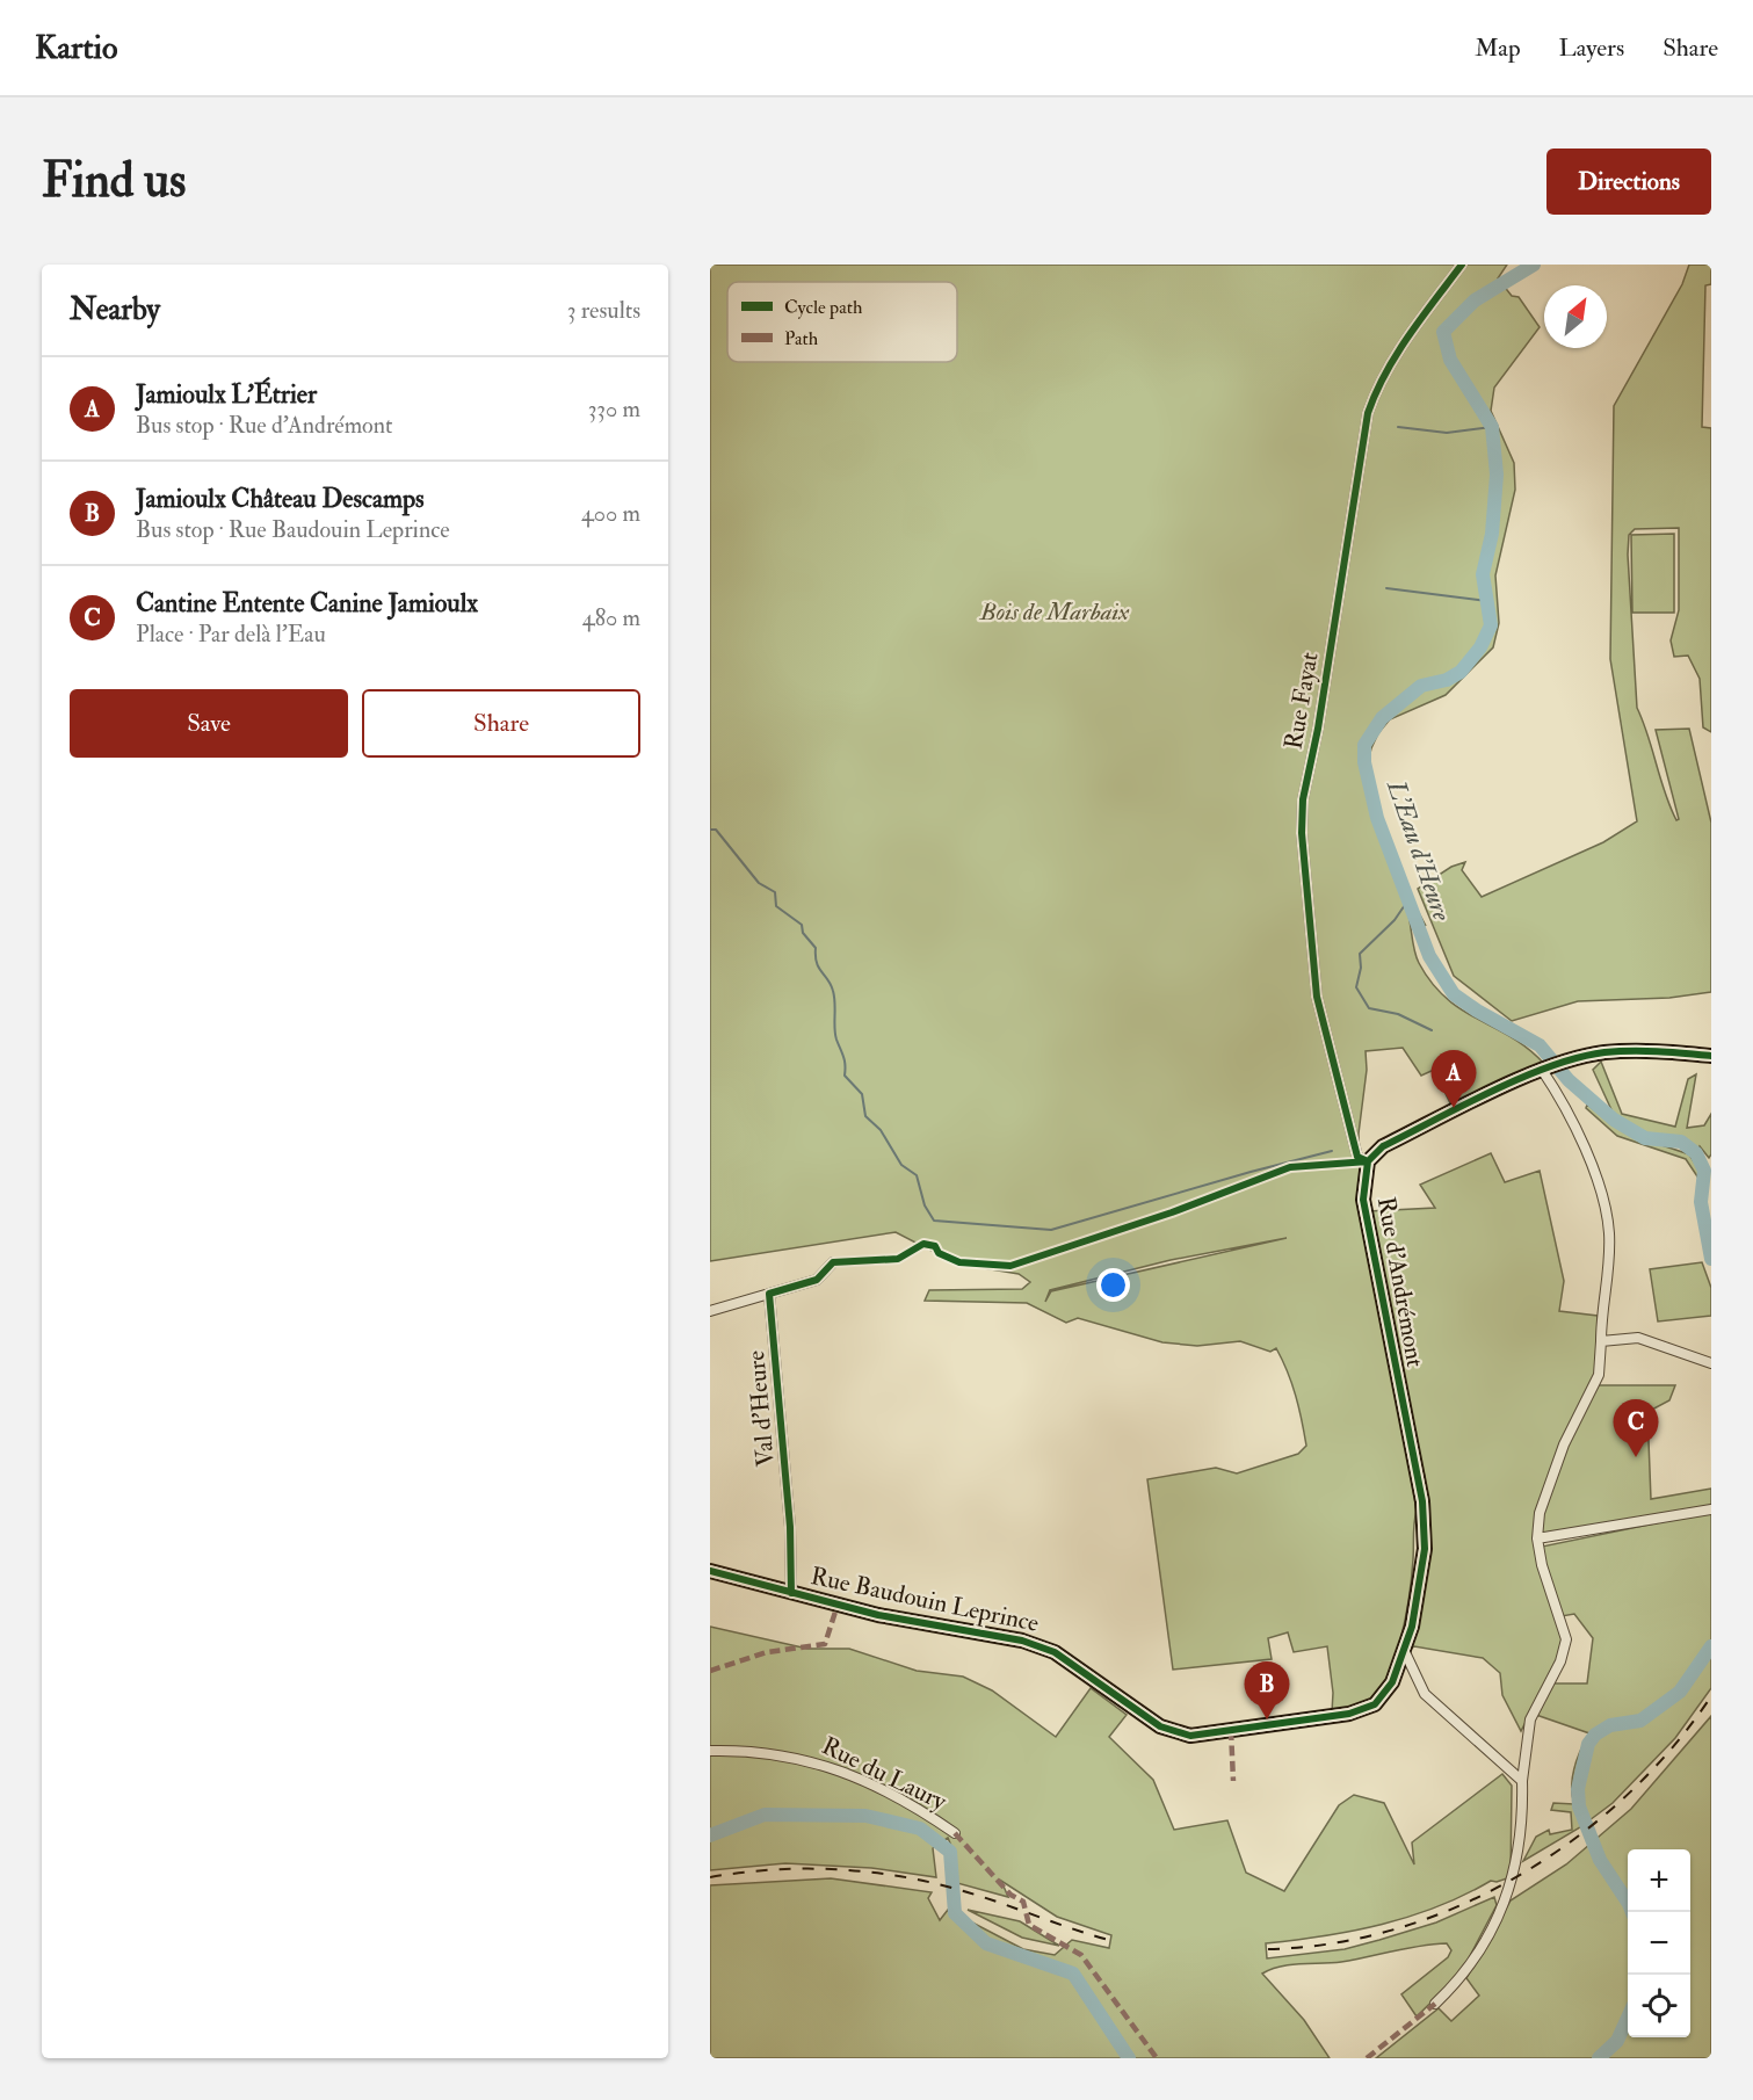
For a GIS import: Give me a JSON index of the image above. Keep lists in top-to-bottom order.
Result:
{
  "streets": {
    "street": [
      "Rue Fayat",
      "Rue d'Andrémont",
      "Val d'Heure",
      "Rue Baudouin Leprince",
      "Rue du Laury"
    ]
  },
  "crossings": [
    ["Rue Fayat", "Rue d'Andrémont"],
    ["Rue d'Andrémont", "Rue Baudouin Leprince"],
    ["Val d'Heure", "Rue Baudouin Leprince"]
  ],
  "water": ["L'Eau d'Heure"],
  "parks": ["Bois de Marbaix"],
  "legend": ["Cycle path", "Path"],
  "north": "top right",
  "page": {
    "header": "Kartio",
    "nav": ["Map", "Layers", "Share"],
    "buttons": [
      "Directions",
      ["Save", "Share"]
    ],
    "title": "Find us",
    "heading": ["Nearby", "3 results"],
    "list": [
      {
        "mark": "A",
        "name": "Jamioulx L'Étrier",
        "note": "Bus stop · Rue d'Andrémont",
        "value": "330 m"
      },
      {
        "mark": "B",
        "name": "Jamioulx Château Descamps",
        "note": "Bus stop · Rue Baudouin Leprince",
        "value": "400 m"
      },
      {
        "mark": "C",
        "name": "Cantine Entente Canine Jamioulx",
        "note": "Place · Par delà l'Eau",
        "value": "480 m"
      }
    ],
    "pins": ["A", "C", "B"],
    "map_buttons": ["+", "−"]
  }
}
